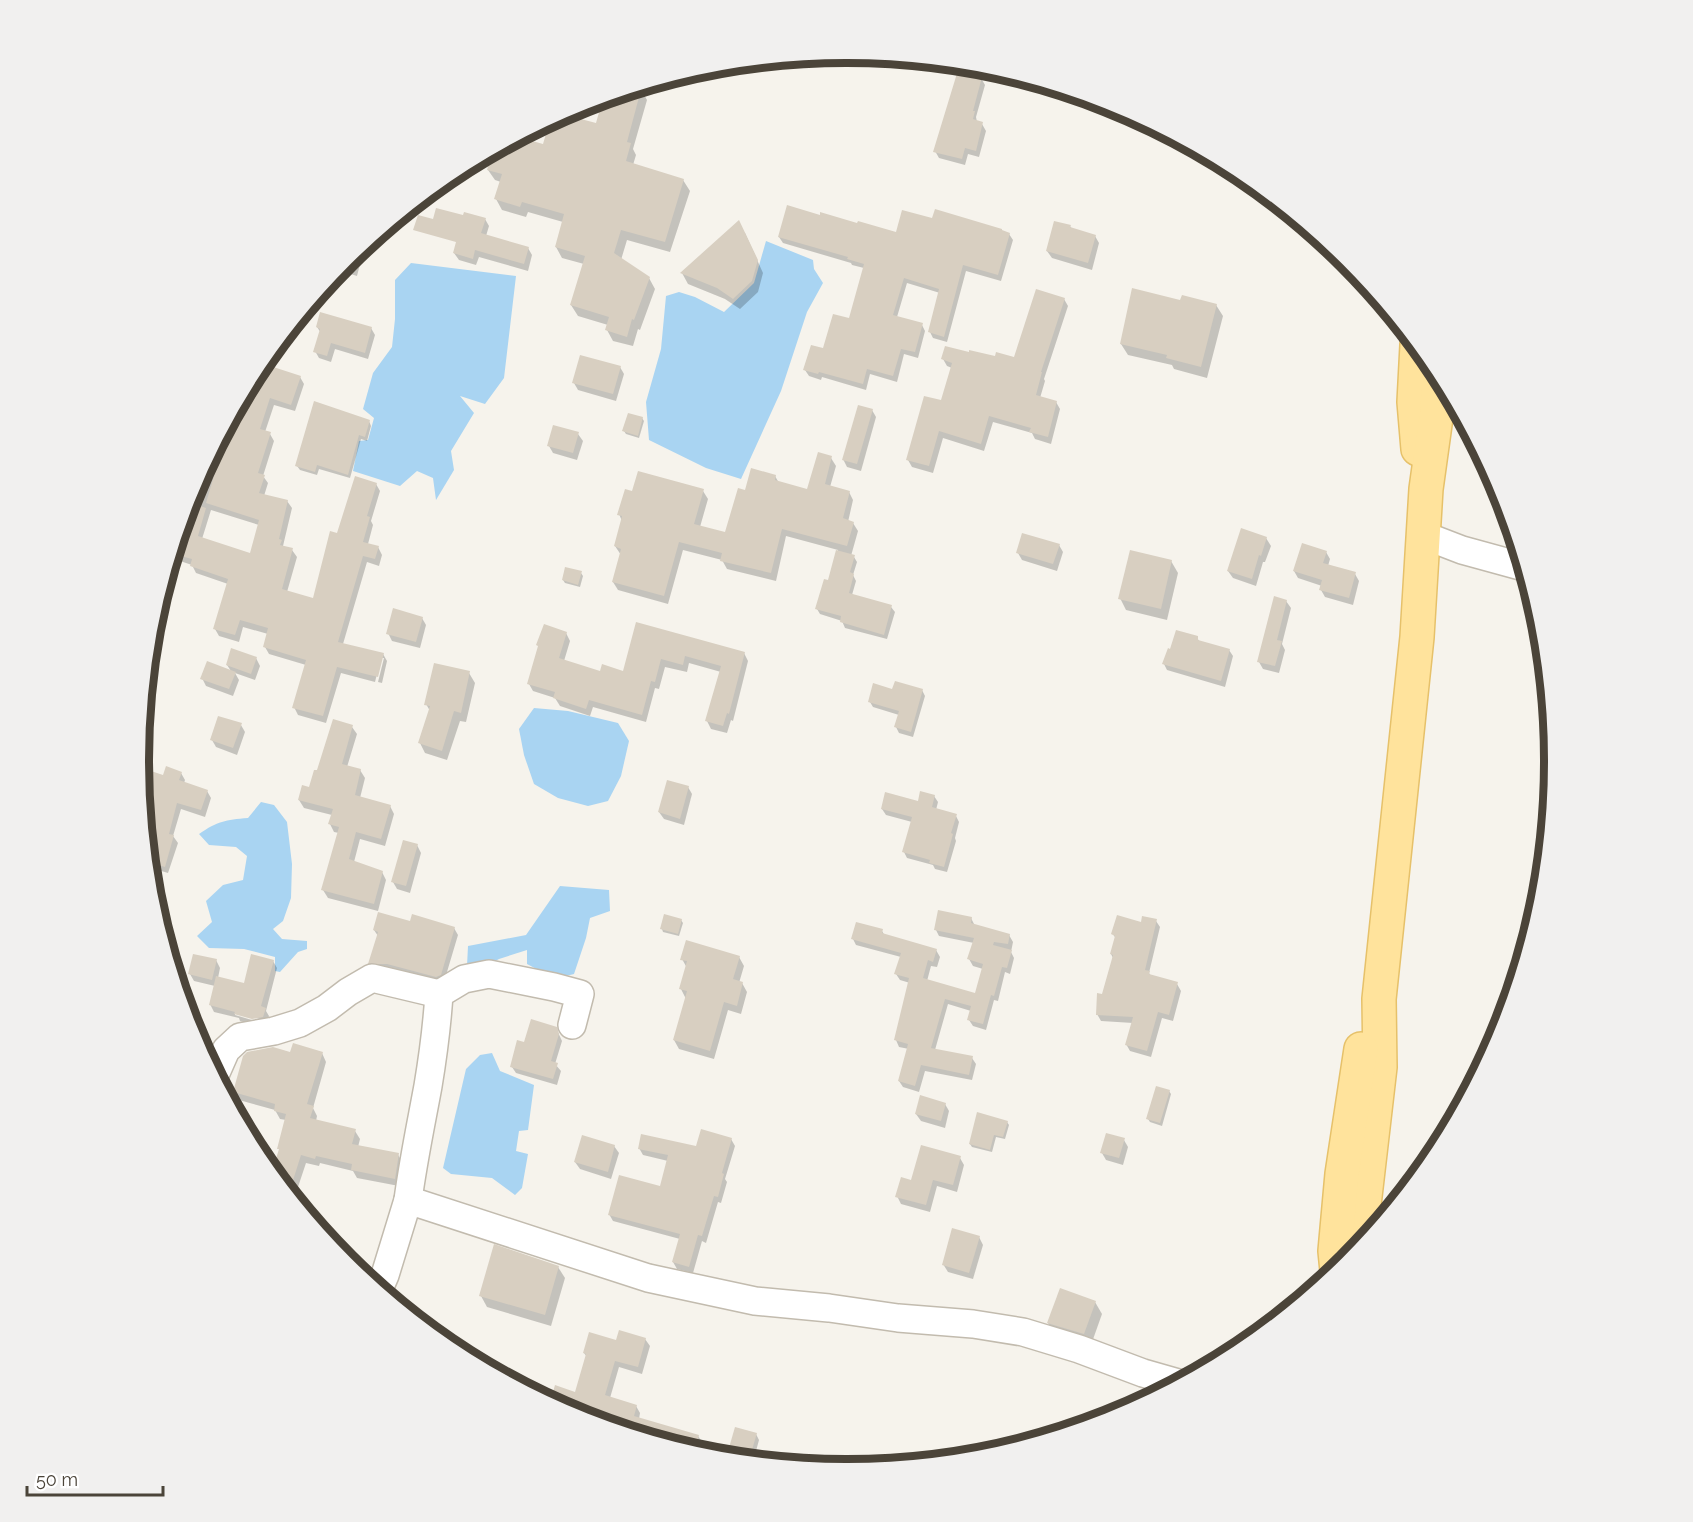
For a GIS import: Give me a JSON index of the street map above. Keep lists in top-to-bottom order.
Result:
{
  "scale_bar": "50 m"
}
